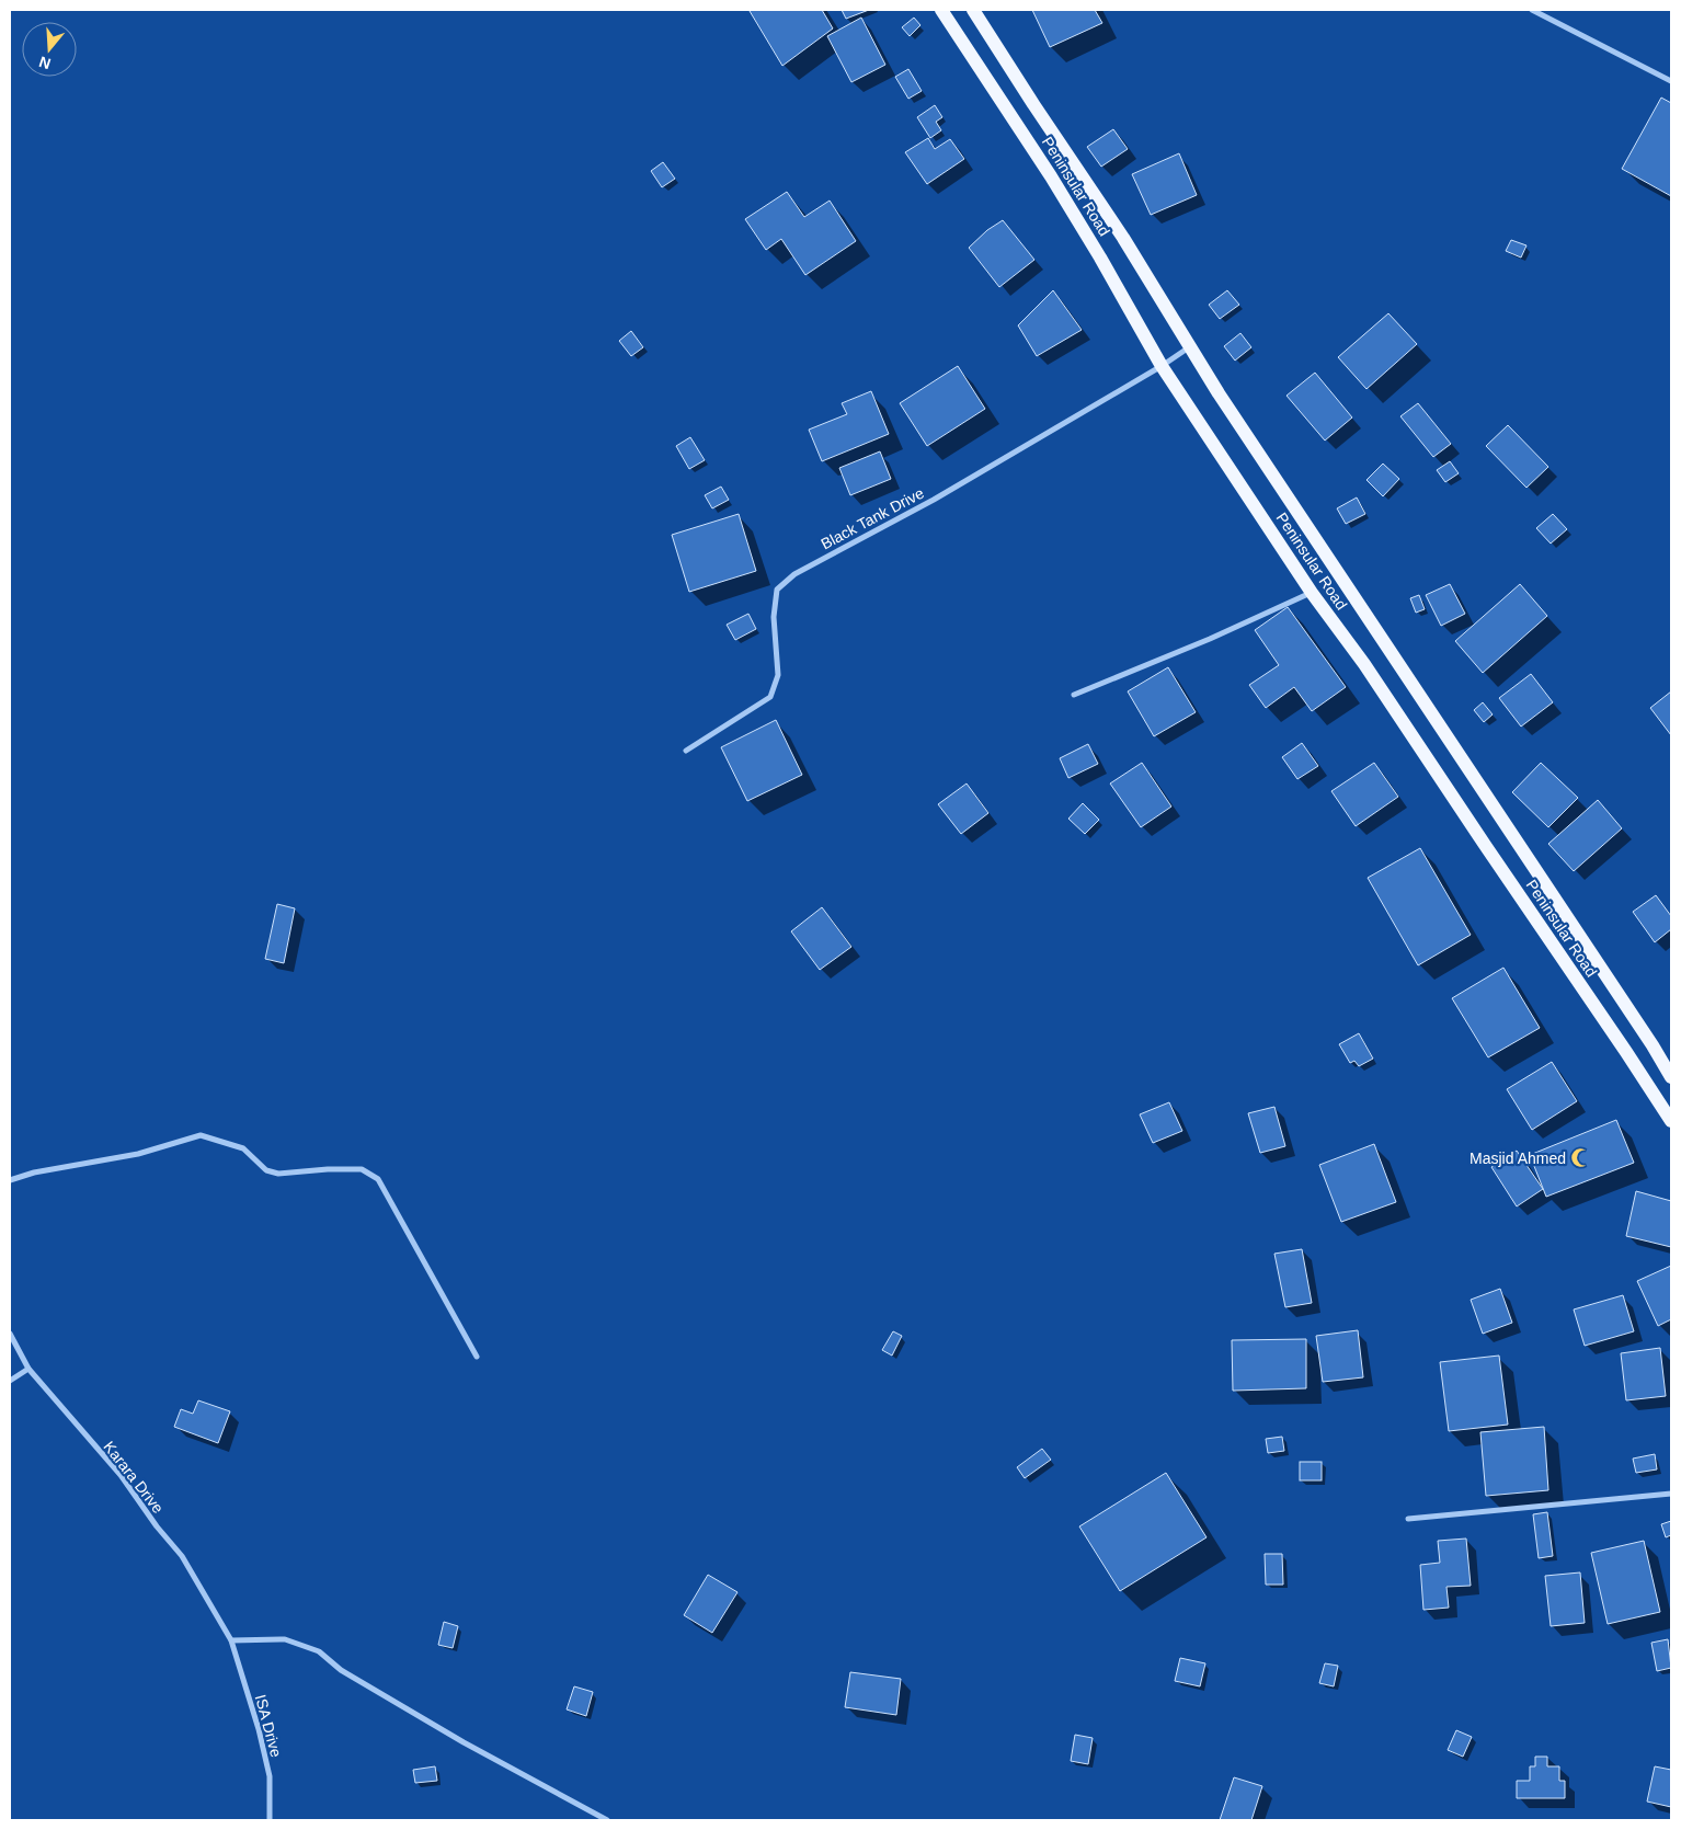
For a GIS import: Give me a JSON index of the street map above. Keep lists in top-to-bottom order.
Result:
{
  "streets": {
    "main road": ["Peninsular Road"],
    "street": ["Black Tank Drive", "Karara Drive", "ISA Drive"]
  },
  "crossings": [
    ["Peninsular Road", "Black Tank Drive"],
    ["Karara Drive", "ISA Drive"]
  ],
  "places": {
    "mosque": ["Masjid Ahmed"]
  },
  "north": "bottom"
}
